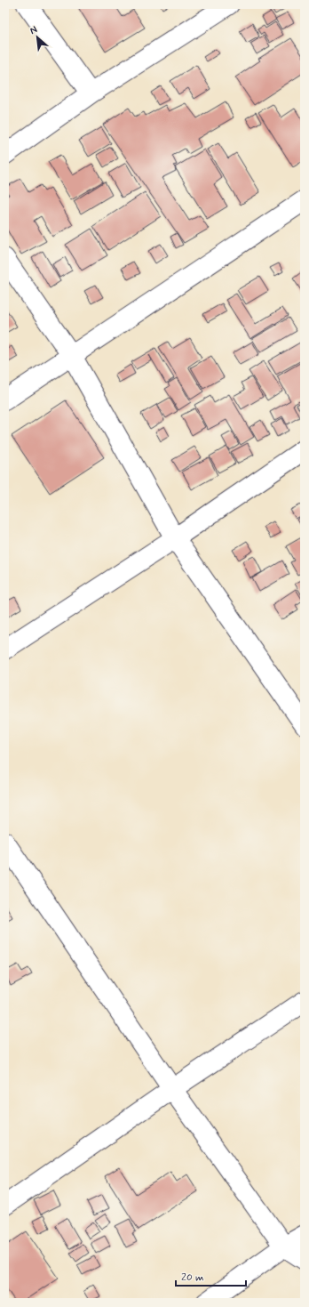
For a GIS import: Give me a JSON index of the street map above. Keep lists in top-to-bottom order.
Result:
{
  "scale_bar": "20 m",
  "north": "top left"
}
